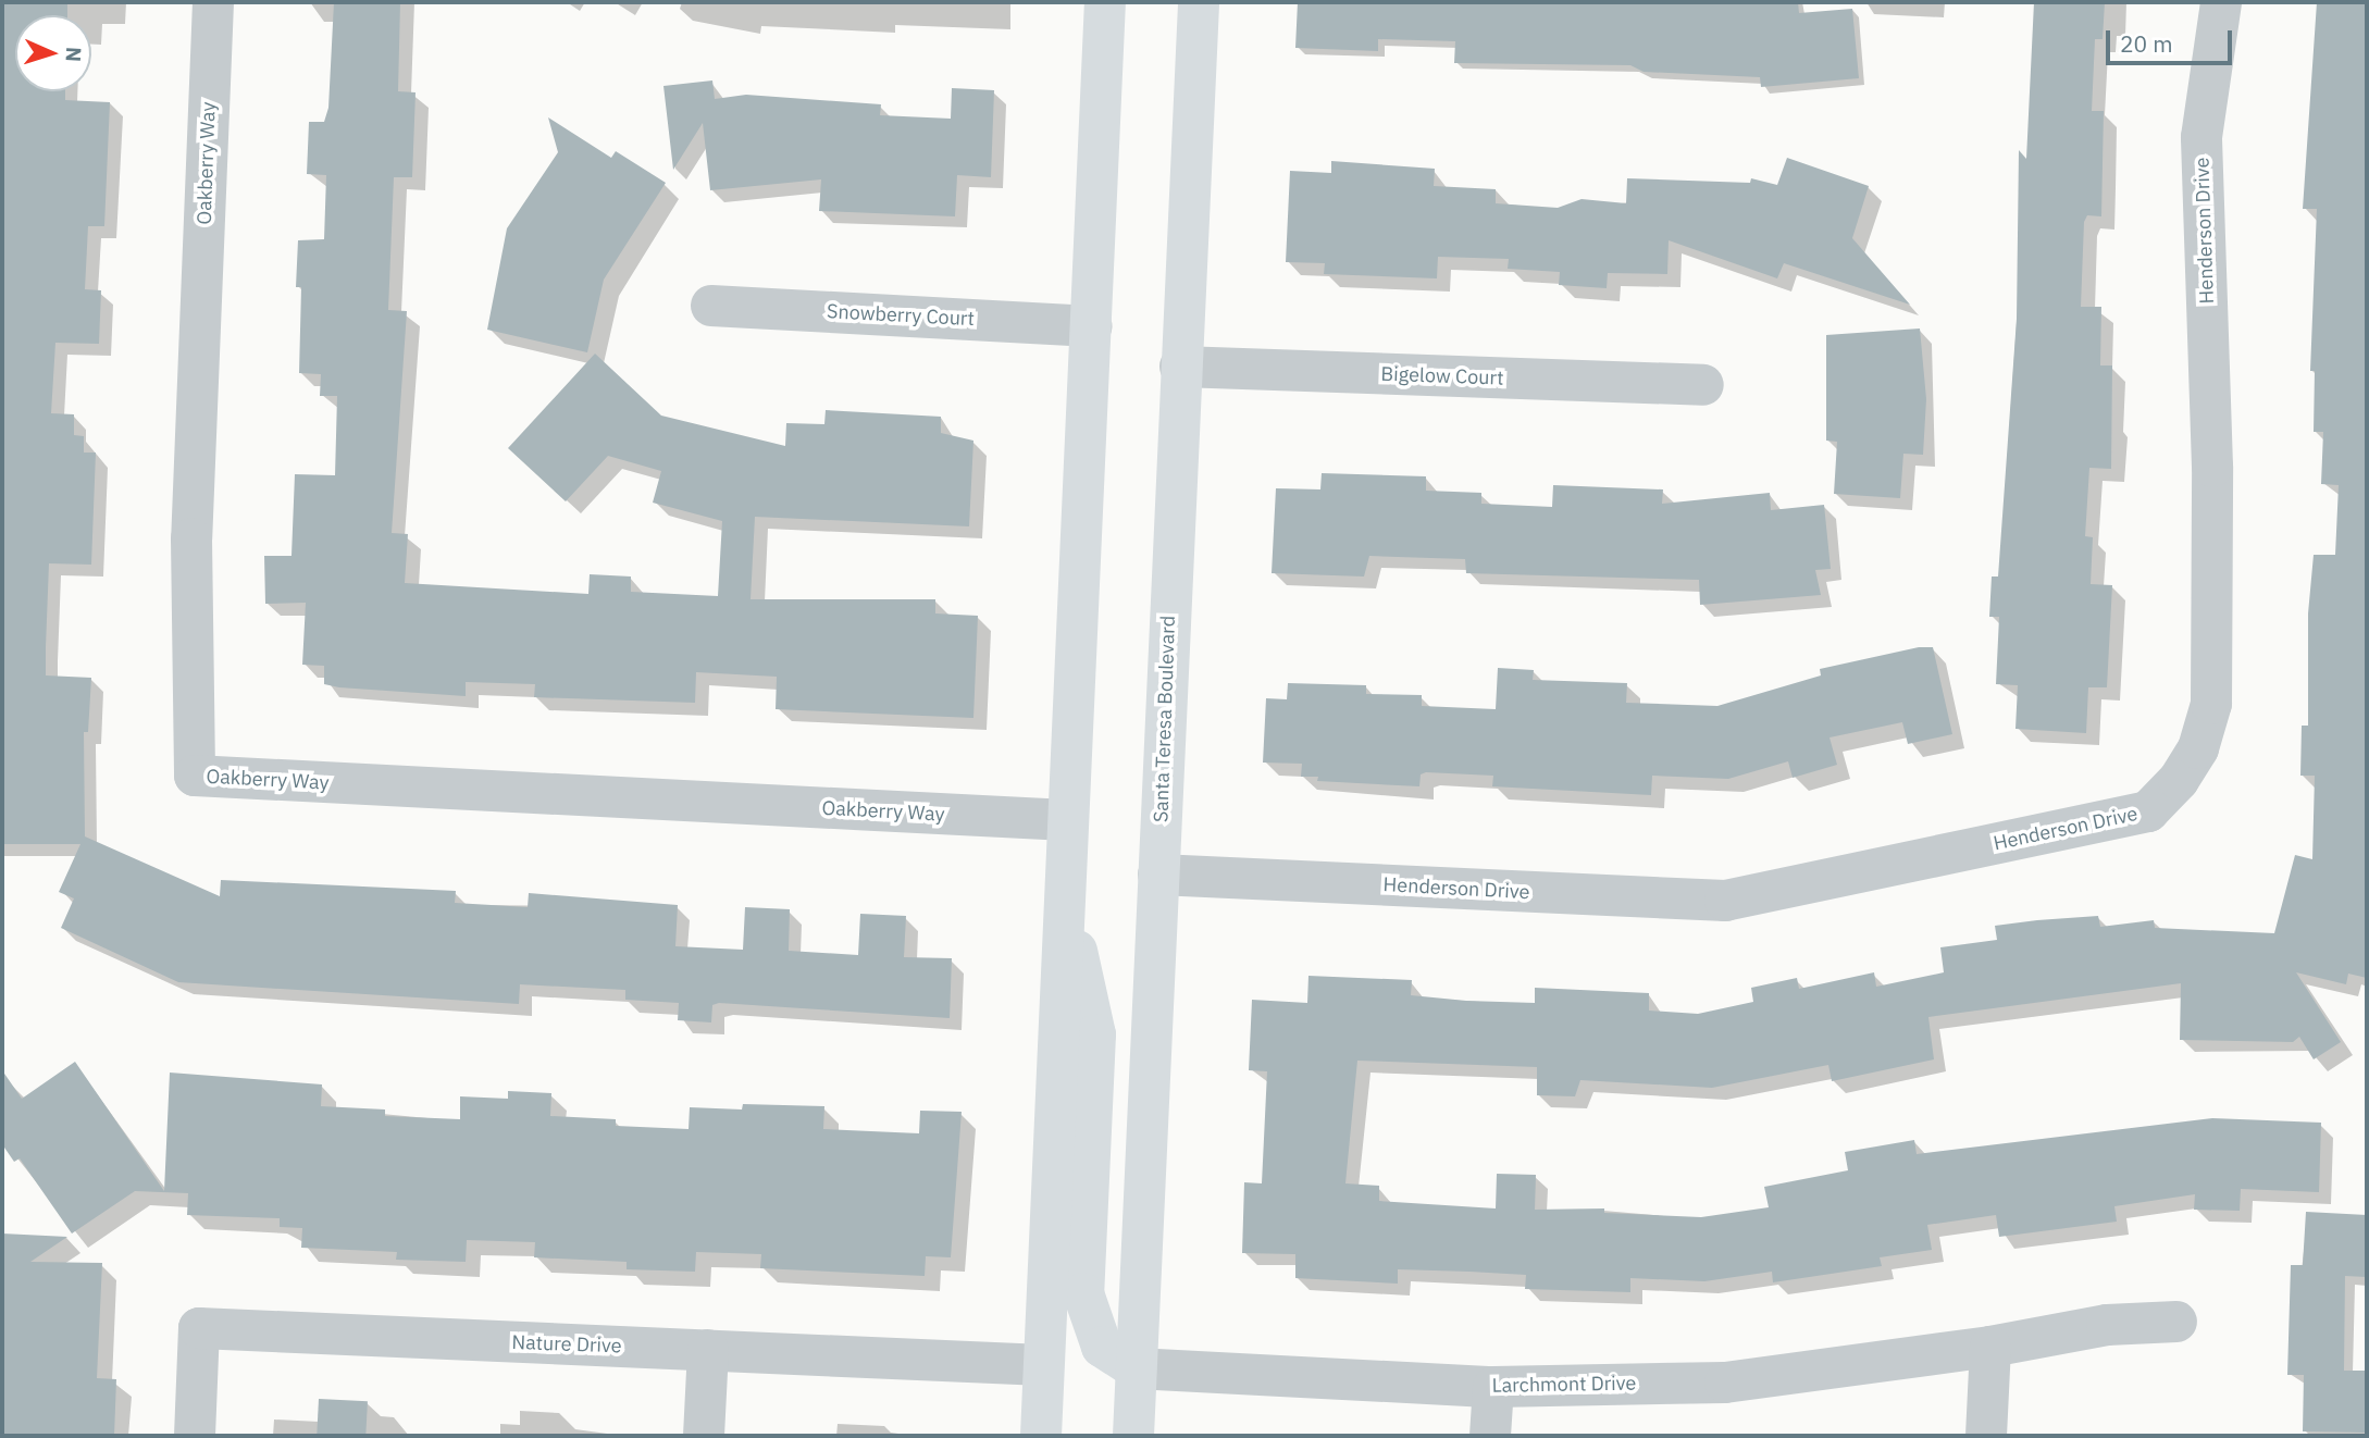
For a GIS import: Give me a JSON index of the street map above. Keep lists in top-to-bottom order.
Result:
{
  "streets": {
    "main road": ["Santa Teresa Boulevard"],
    "street": [
      "Oakberry Way",
      "Henderson Drive",
      "Snowberry Court",
      "Bigelow Court",
      "Nature Drive",
      "Larchmont Drive"
    ]
  },
  "crossings": [
    ["Henderson Drive", "Santa Teresa Boulevard"],
    ["Bigelow Court", "Santa Teresa Boulevard"],
    ["Santa Teresa Boulevard", "Larchmont Drive"]
  ],
  "scale_bar": "20 m",
  "north": "right"
}
